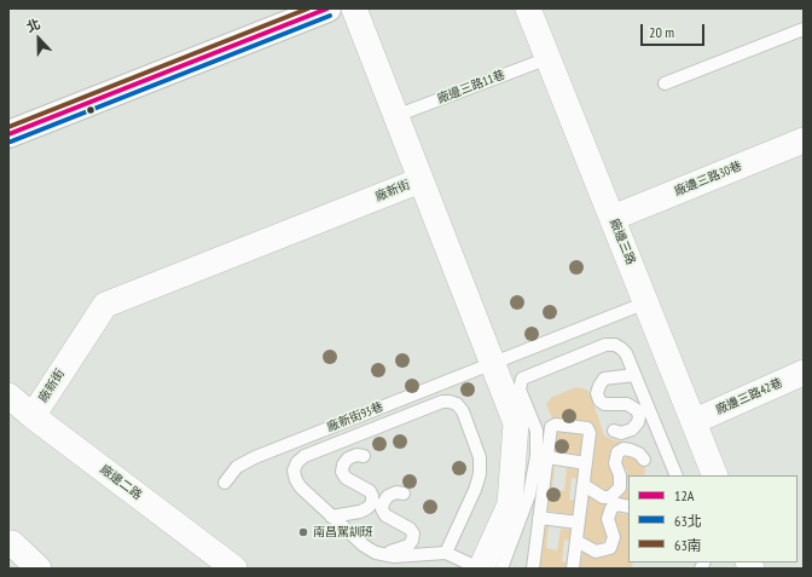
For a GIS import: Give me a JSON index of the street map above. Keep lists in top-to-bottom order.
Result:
{
  "streets": {
    "street": [
      "廠邊三路30巷",
      "廠新街",
      "廠邊三路",
      "廠邊三路42巷",
      "廠邊二路"
    ],
    "lane": ["廠邊三路11巷", "廠新街93巷"]
  },
  "crossings": [
    ["廠邊三路11巷", "廠邊三路"],
    ["廠邊三路30巷", "廠邊三路"],
    ["廠新街", "廠新街93巷"],
    ["廠新街", "廠邊二路"],
    ["廠邊三路", "廠邊三路42巷"],
    ["廠邊三路", "廠新街93巷"]
  ],
  "places": ["南昌駕訓班"],
  "lines": ["transit line 12A", "transit line 63南", "transit line 63北"],
  "legend": ["12A", "63北", "63南"],
  "scale_bar": "20 m",
  "north": "top"
}
